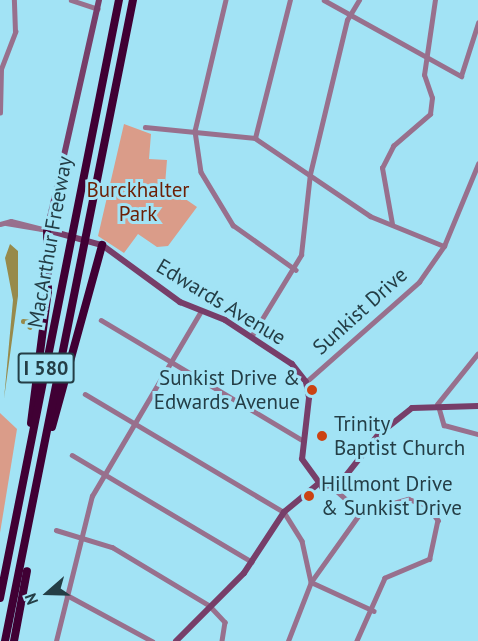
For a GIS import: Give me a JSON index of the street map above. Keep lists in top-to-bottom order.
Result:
{
  "streets": {
    "highway": ["MacArthur Freeway", "I 580"],
    "main road": ["Edwards Avenue", "Sunkist Drive"]
  },
  "crossings": [
    ["Edwards Avenue", "Sunkist Drive"]
  ],
  "parks": ["Burckhalter Park"],
  "places": ["Sunkist Drive & Edwards Avenue", "Trinity Baptist Church", "Hillmont Drive & Sunkist Drive"],
  "north": "left"
}
